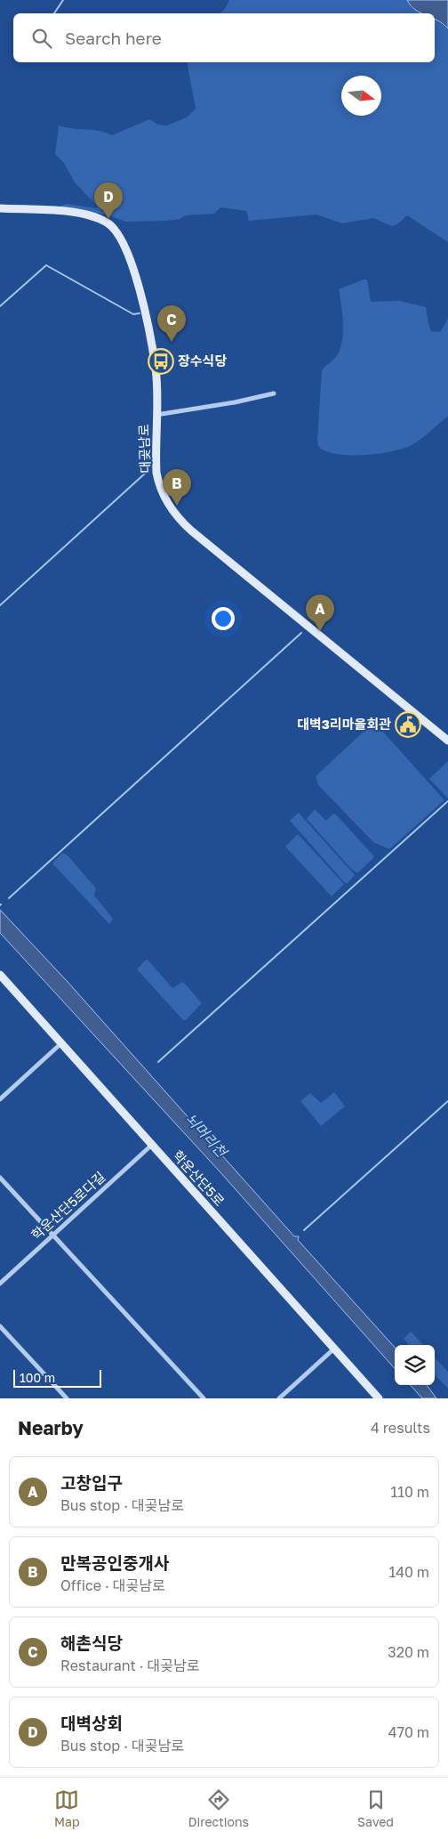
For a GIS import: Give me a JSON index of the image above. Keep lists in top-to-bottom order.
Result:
{
  "streets": {
    "street": ["대곶남로", "학운산단5로", "학운산단5로다길"]
  },
  "crossings": [
    ["학운산단5로", "학운산단5로다길"]
  ],
  "water": ["뇌머리천"],
  "places": {
    "bus stop": ["장수식당"],
    "public building": ["대벽3리마을회관"]
  },
  "scale_bar": "100 m",
  "north": "right",
  "page": {
    "search": "Search here",
    "pins": [
      "D",
      "C",
      "B",
      "A"
    ],
    "scale": "100 m",
    "heading": ["Nearby", "4 results"],
    "list": [
      {
        "mark": "A",
        "name": "고창입구",
        "note": "Bus stop · 대곶남로",
        "value": "110 m"
      },
      {
        "mark": "B",
        "name": "만복공인중개사",
        "note": "Office · 대곶남로",
        "value": "140 m"
      },
      {
        "mark": "C",
        "name": "해촌식당",
        "note": "Restaurant · 대곶남로",
        "value": "320 m"
      },
      {
        "mark": "D",
        "name": "대벽상회",
        "note": "Bus stop · 대곶남로",
        "value": "470 m"
      }
    ],
    "nav": ["Map", "Directions", "Saved"]
  }
}
